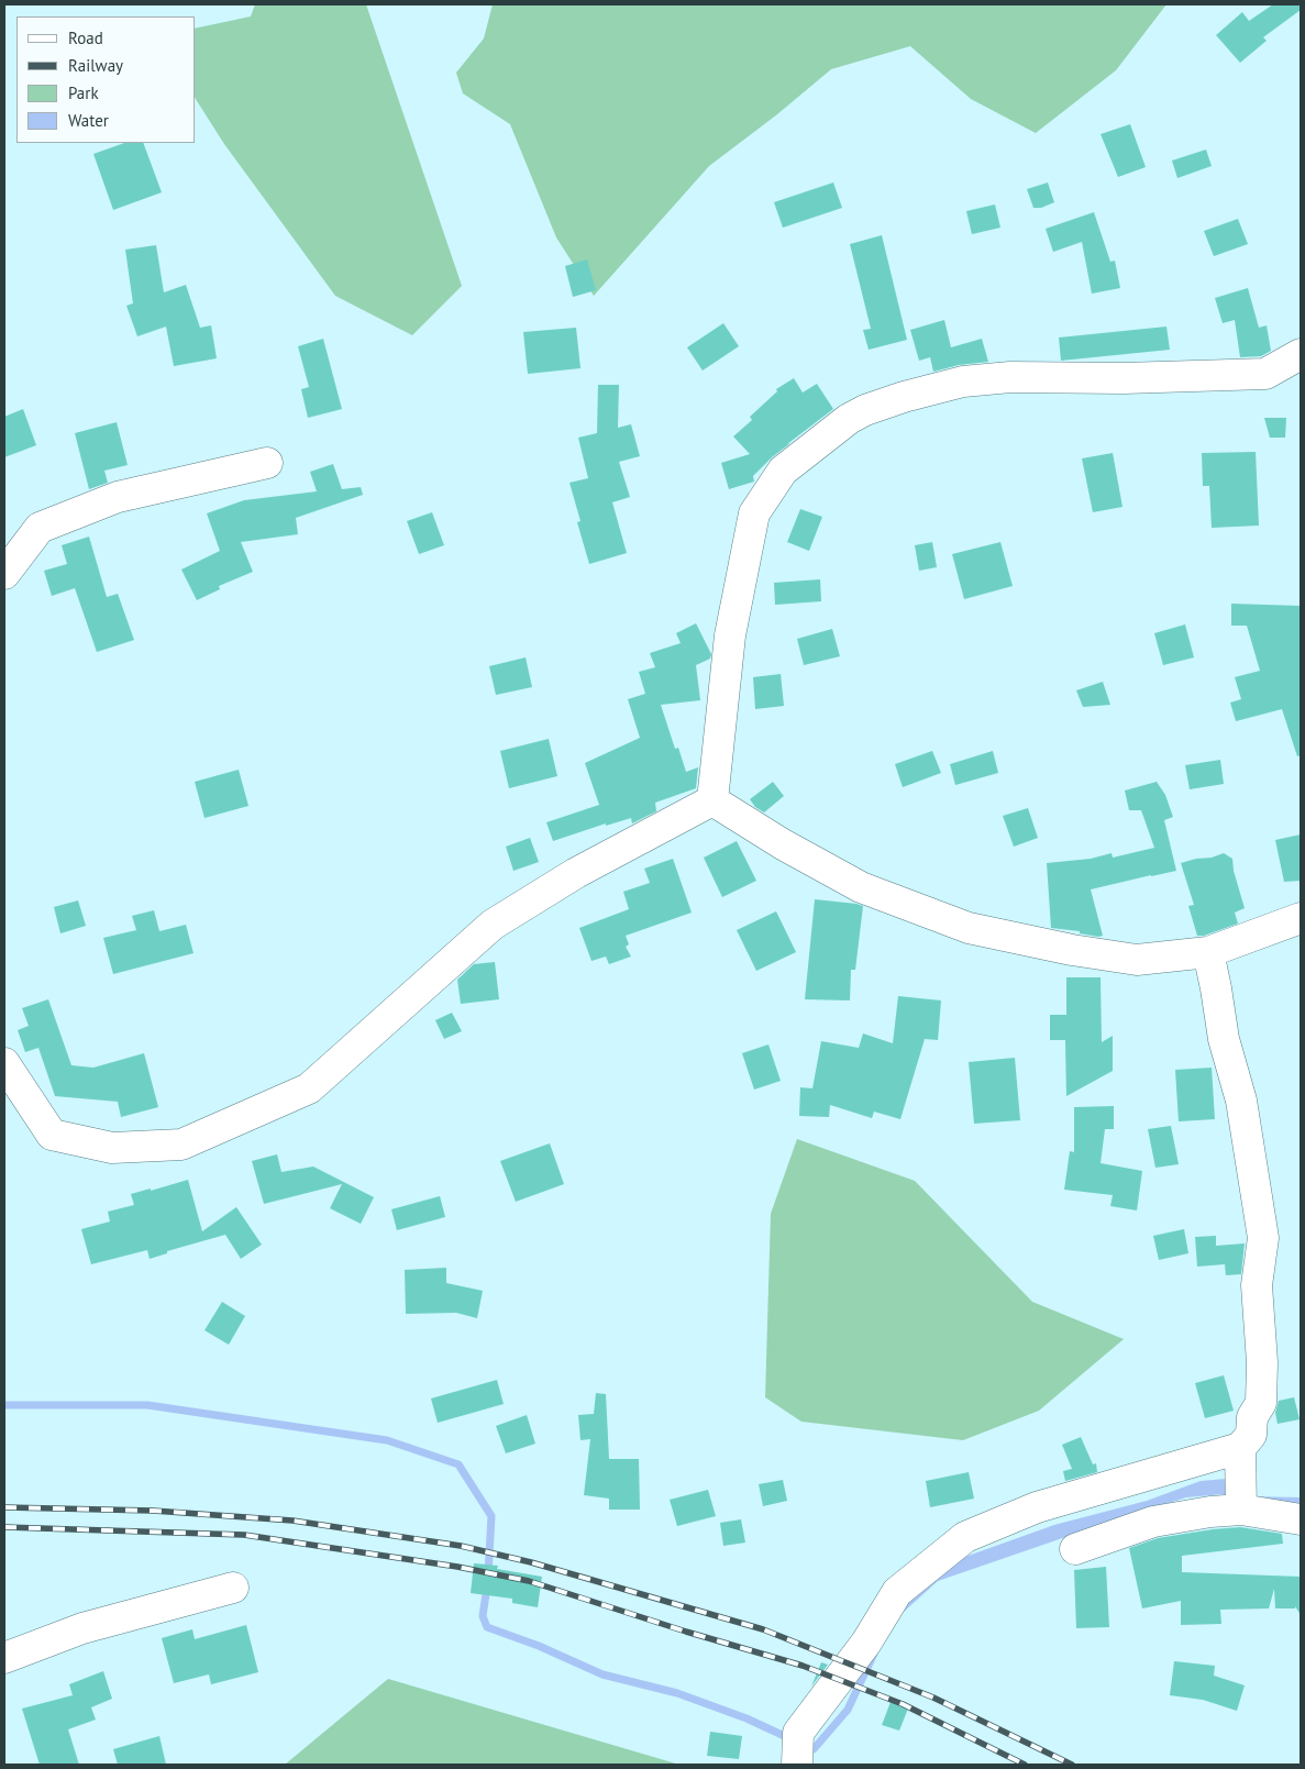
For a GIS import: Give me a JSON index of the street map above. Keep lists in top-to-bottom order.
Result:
{
  "legend": [
    "Road",
    "Railway",
    "Park",
    "Water"
  ]
}
